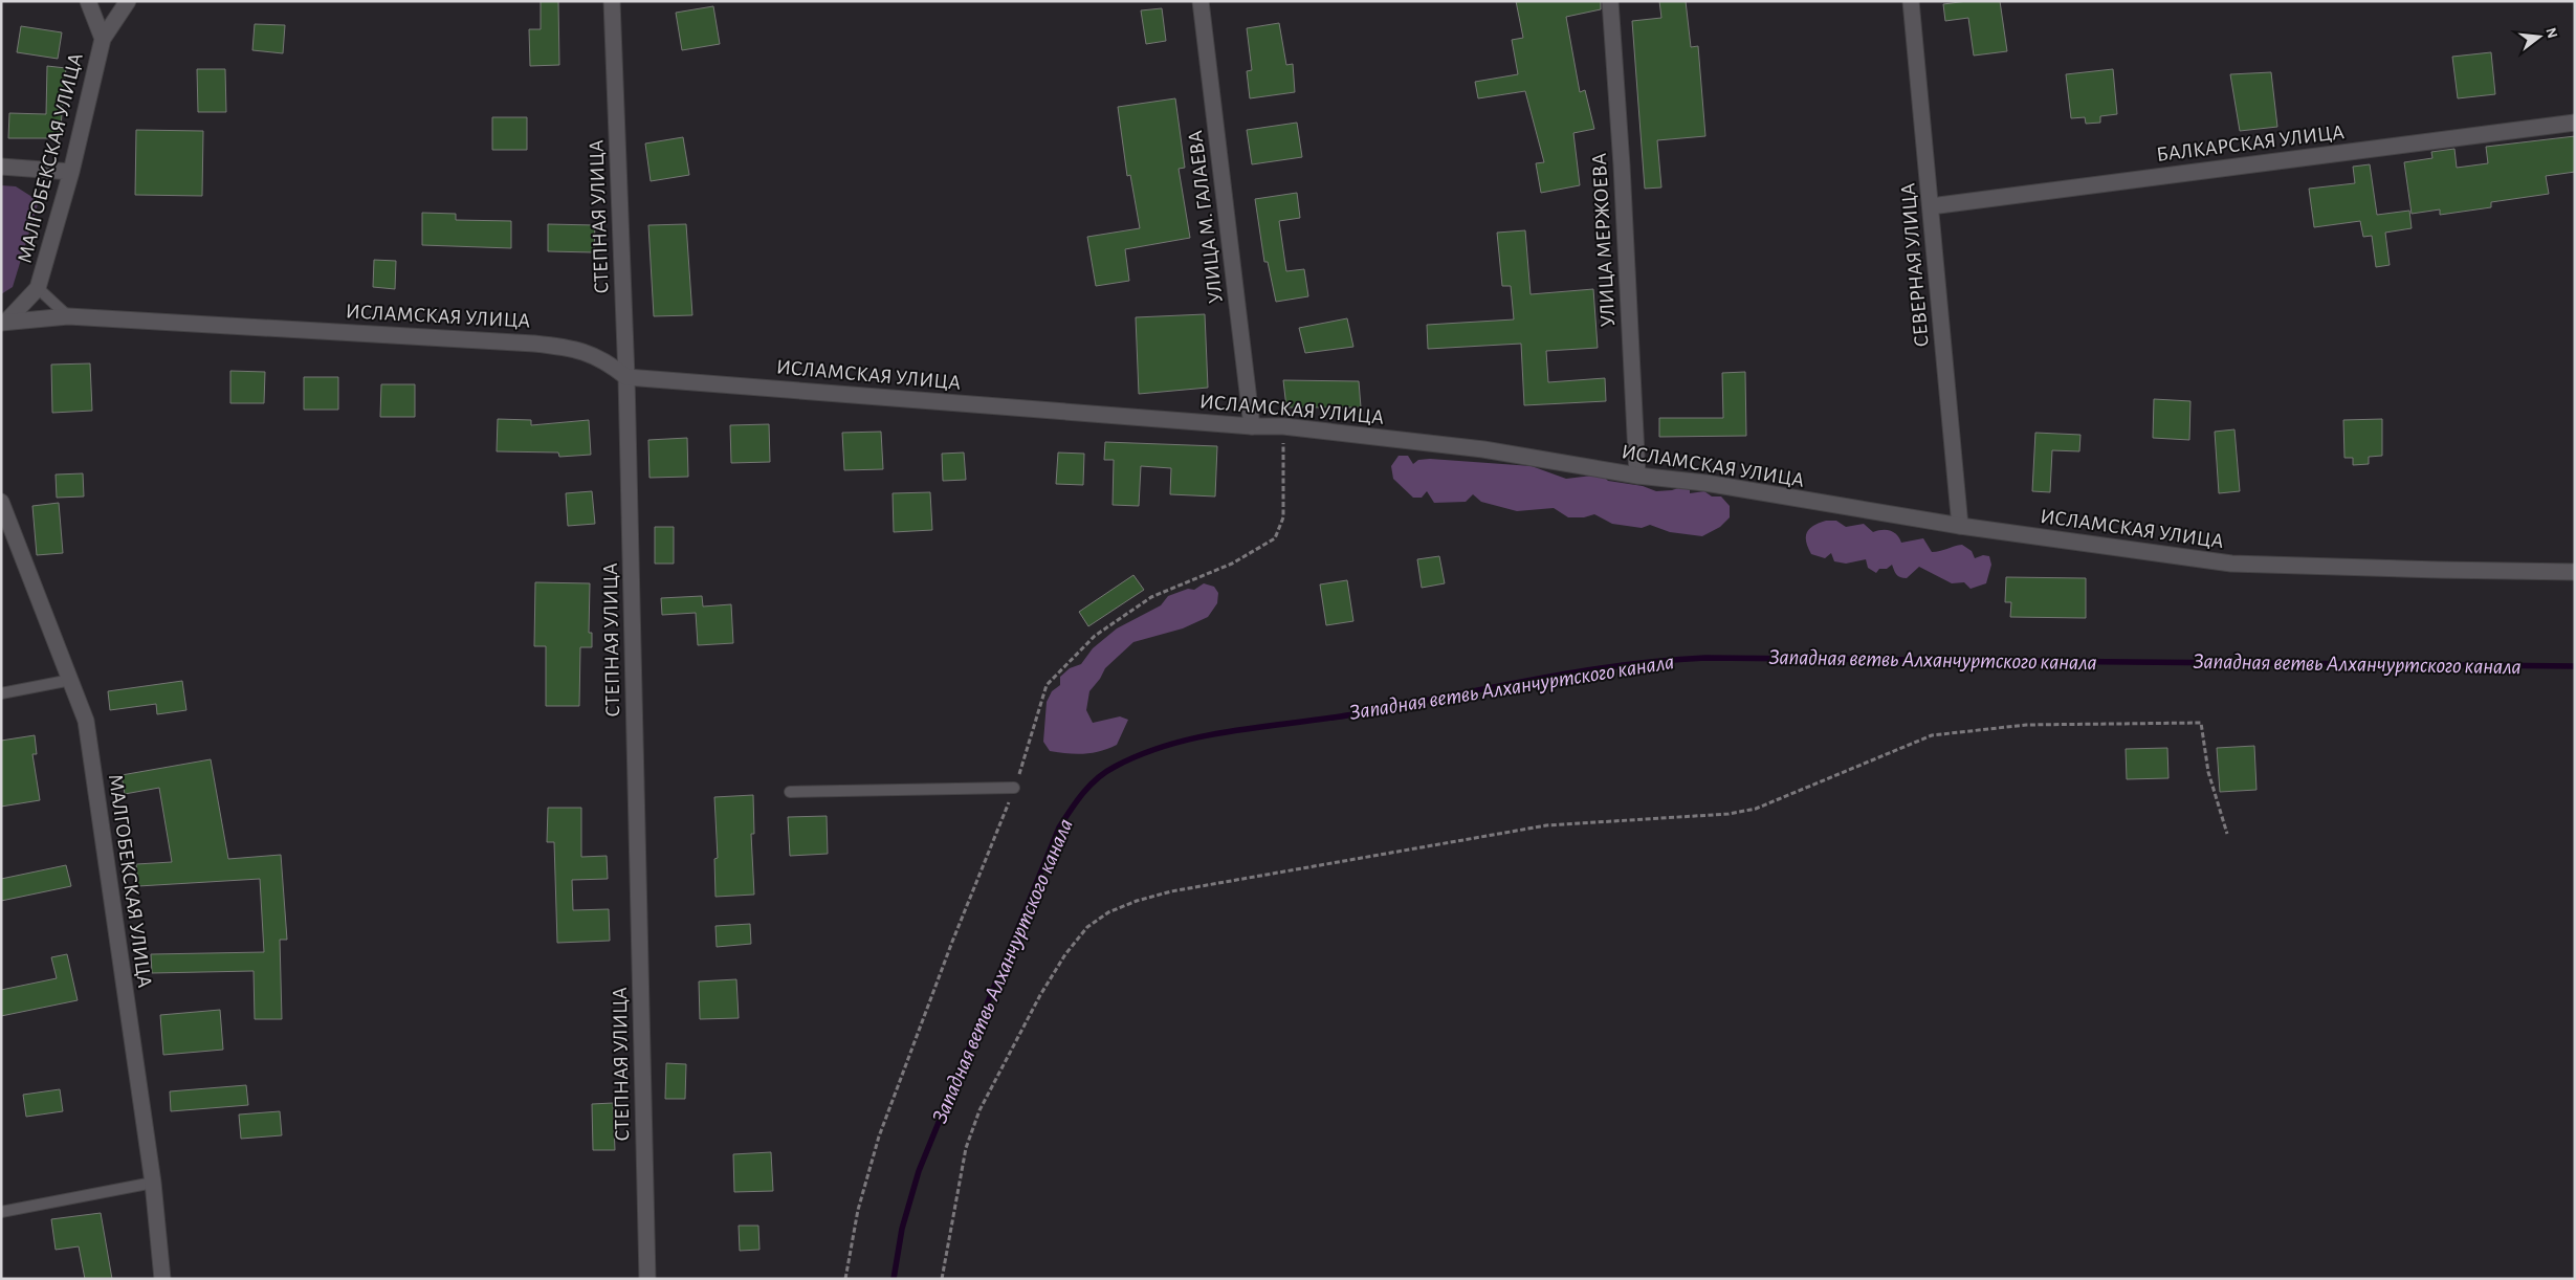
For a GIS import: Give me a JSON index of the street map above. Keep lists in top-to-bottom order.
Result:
{
  "streets": {
    "street": [
      "БАЛКАРСКАЯ УЛИЦА",
      "МАЛГОБЕКСКАЯ УЛИЦА",
      "СТЕПНАЯ УЛИЦА",
      "УЛИЦА М. ГАЛАЕВА",
      "УЛИЦА МЕРЖОЕВА",
      "СЕВЕРНАЯ УЛИЦА",
      "ИСЛАМСКАЯ УЛИЦА"
    ]
  },
  "crossings": [
    ["БАЛКАРСКАЯ УЛИЦА", "СЕВЕРНАЯ УЛИЦА"],
    ["МАЛГОБЕКСКАЯ УЛИЦА", "ИСЛАМСКАЯ УЛИЦА"],
    ["СТЕПНАЯ УЛИЦА", "ИСЛАМСКАЯ УЛИЦА"],
    ["УЛИЦА М. ГАЛАЕВА", "ИСЛАМСКАЯ УЛИЦА"],
    ["УЛИЦА МЕРЖОЕВА", "ИСЛАМСКАЯ УЛИЦА"],
    ["СЕВЕРНАЯ УЛИЦА", "ИСЛАМСКАЯ УЛИЦА"]
  ],
  "water": ["Западная ветвь Алханчуртского канала"],
  "north": "right"
}
